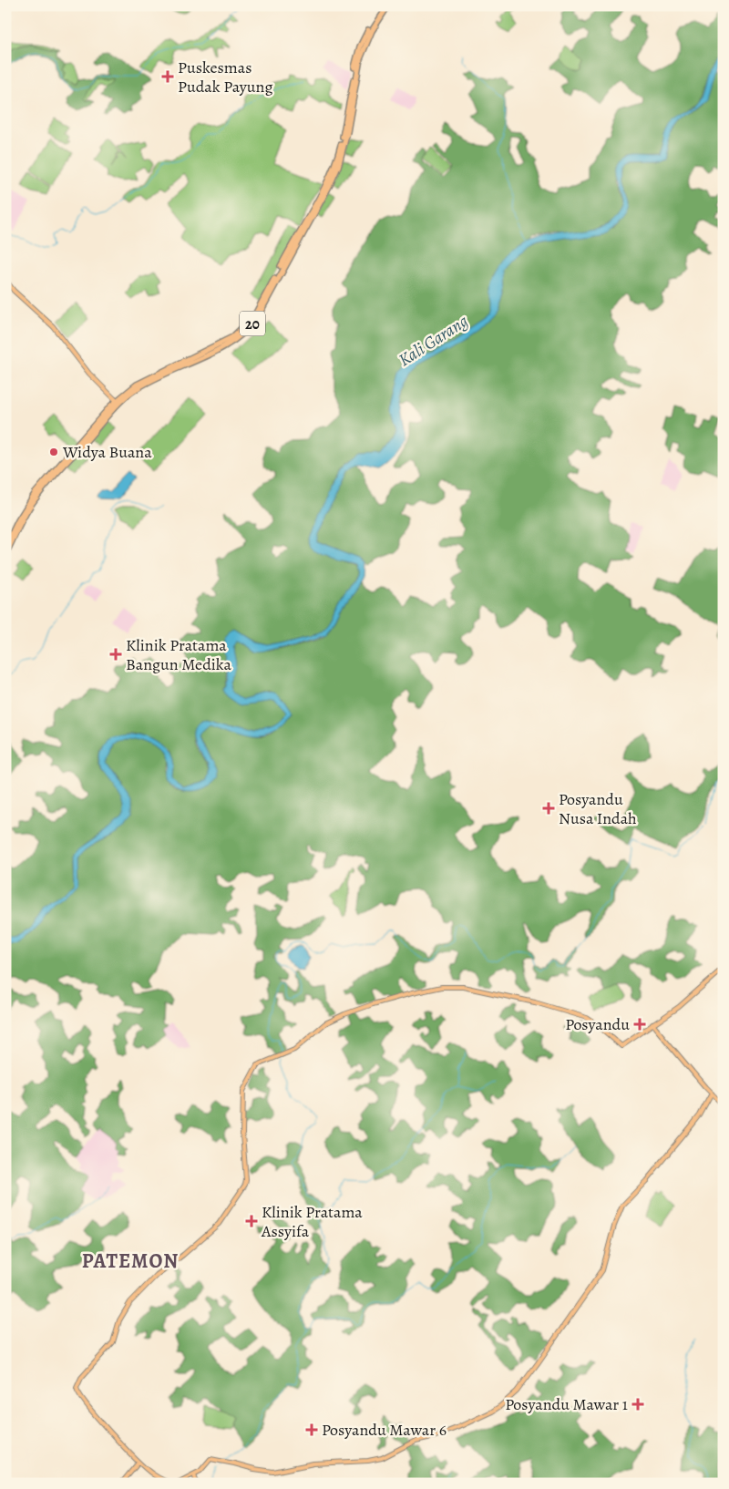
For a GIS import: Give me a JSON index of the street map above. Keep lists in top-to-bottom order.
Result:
{
  "streets": {
    "highway": ["20"]
  },
  "districts": ["PATEMON"],
  "water": ["Kali Garang"],
  "places": {
    "health": [
      "Puskesmas Pudak Payung",
      "Klinik Pratama Bangun Medika",
      "Posyandu Nusa Indah",
      "Posyandu",
      "Klinik Pratama Assyifa",
      "Posyandu Mawar 1",
      "Posyandu Mawar 6"
    ],
    "other": ["Widya Buana"]
  }
}
